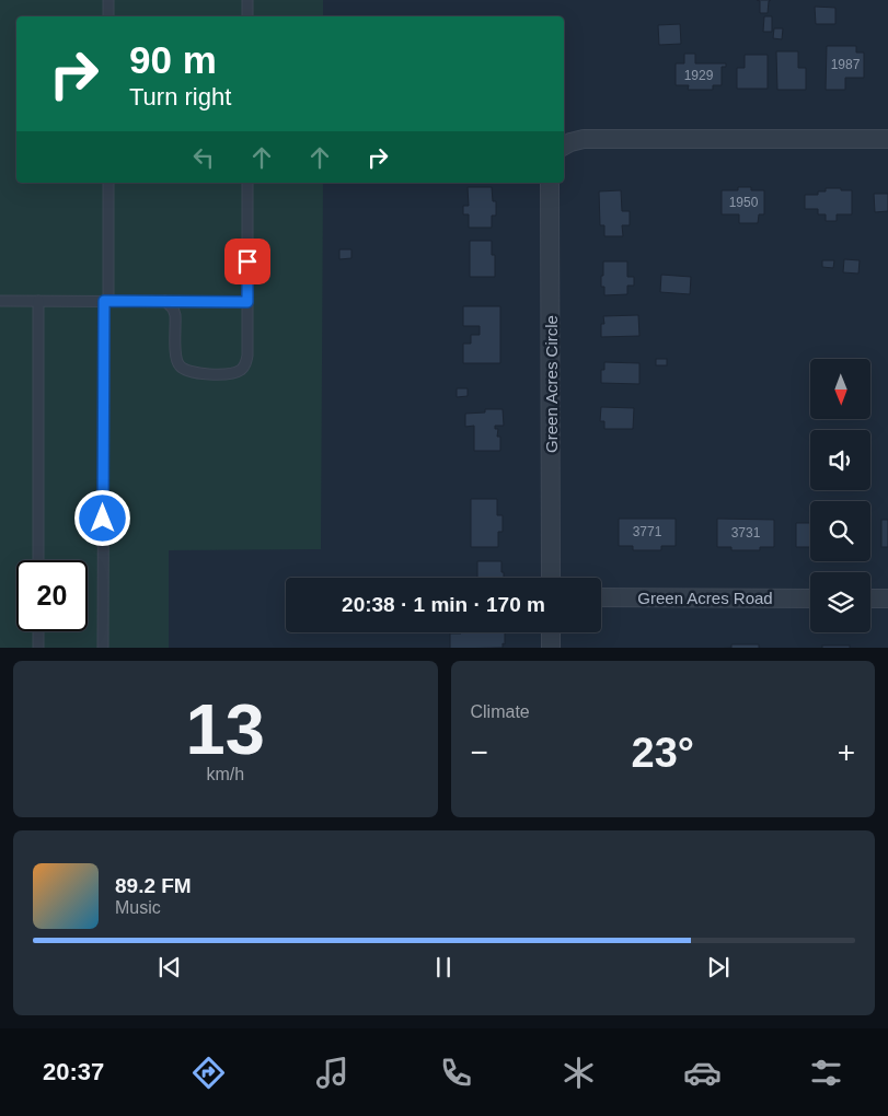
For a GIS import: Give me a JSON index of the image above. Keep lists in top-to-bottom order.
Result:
{
  "streets": {
    "street": ["Green Acres Circle", "Green Acres Road"]
  },
  "house_numbers": [
    "1987",
    "1929",
    "1950",
    "3771",
    "3731"
  ],
  "north": "bottom",
  "page": {
    "turn": ["90 m", "Turn right"],
    "limit": "20",
    "trip": "20:38 · 1 min · 170 m",
    "tile": [
      ["13", "km/h"],
      "Climate"
    ],
    "heat": ["−", "23°", "+"],
    "song": ["89.2 FM", "Music"],
    "tabs": "20:37"
  }
}
